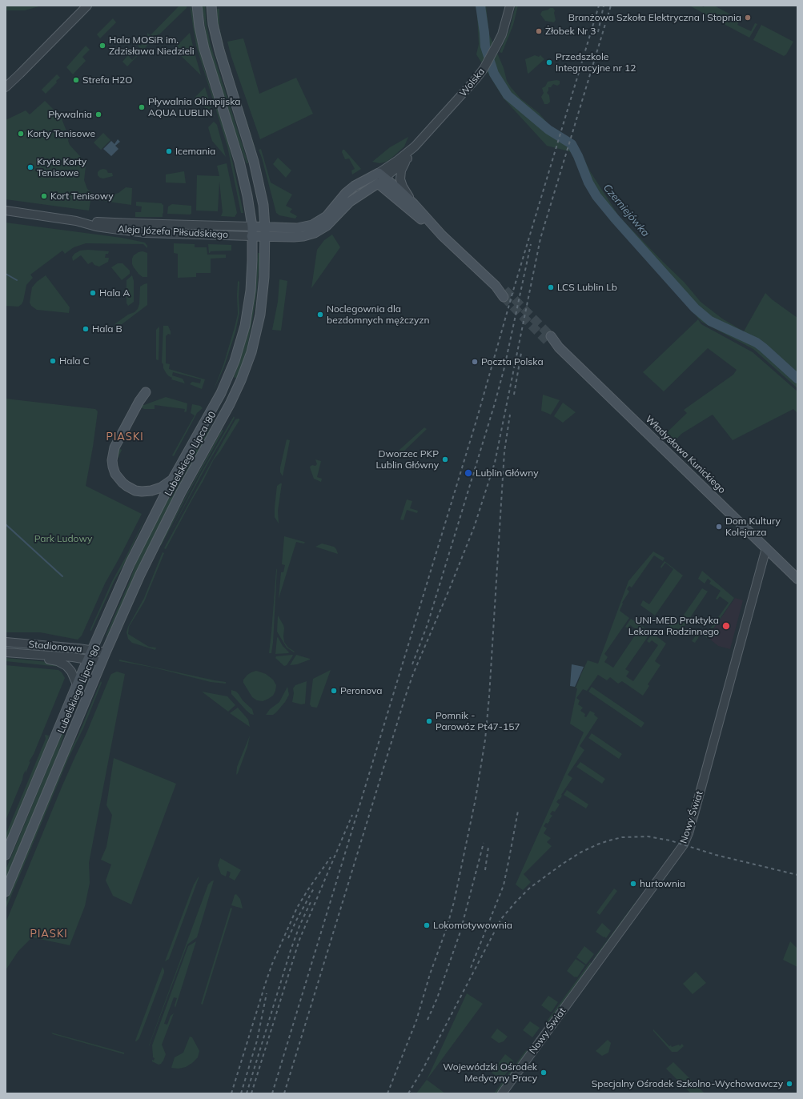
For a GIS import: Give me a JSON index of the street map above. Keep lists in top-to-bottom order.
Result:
{
  "streets": {
    "main road": ["Lubelskiego Lipca '80", "Władysława Kunickiego"],
    "street": [
      "Wolska",
      "Aleja Józefa Piłsudskiego",
      "Stadionowa",
      "Nowy Świat"
    ]
  },
  "crossings": [
    ["Aleja Józefa Piłsudskiego", "Lubelskiego Lipca '80"],
    ["Lubelskiego Lipca '80", "Stadionowa"],
    ["Władysława Kunickiego", "Nowy Świat"]
  ],
  "districts": ["PIASKI", "PIASKI"],
  "water": ["Czerniejówka"],
  "parks": ["Park Ludowy"],
  "places": [
    "Branżowa Szkoła Elektryczna I Stopnia",
    "Żłobek Nr 3",
    "Hala MOSiR im. Zdzisława Niedzieli",
    "Przedszkole Integracyjne nr 12",
    "Strefa H2O",
    "Pływalnia Olimpijska AQUA LUBLIN",
    "Pływalnia",
    "Korty Tenisowe",
    "Icemania",
    "Kryte Korty Tenisowe",
    "Kort Tenisowy",
    "LCS Lublin Lb",
    "Hala A",
    "Noclegownia dla bezdomnych mężczyzn",
    "Hala B",
    "Hala C",
    "Poczta Polska",
    "Dworzec PKP Lublin Główny",
    "Lublin Główny",
    "Dom Kultury Kolejarza",
    "UNI-MED Praktyka Lekarza Rodzinnego",
    "Peronova",
    "Pomnik - Parowóz Pt47-157",
    "hurtownia",
    "Lokomotywownia",
    "Wojewódzki Ośrodek Medycyny Pracy",
    "Specjalny Ośrodek Szkolno-Wychowawczy"
  ]
}
